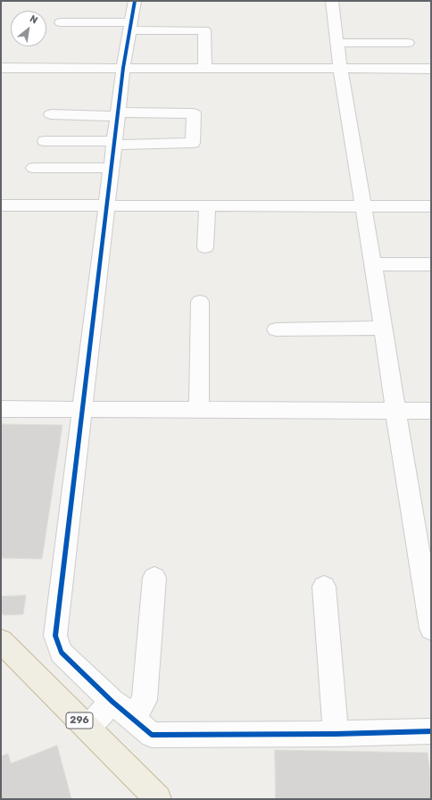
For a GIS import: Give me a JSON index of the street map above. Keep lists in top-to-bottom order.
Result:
{
  "streets": {
    "highway": ["296"]
  },
  "north": "top right"
}
